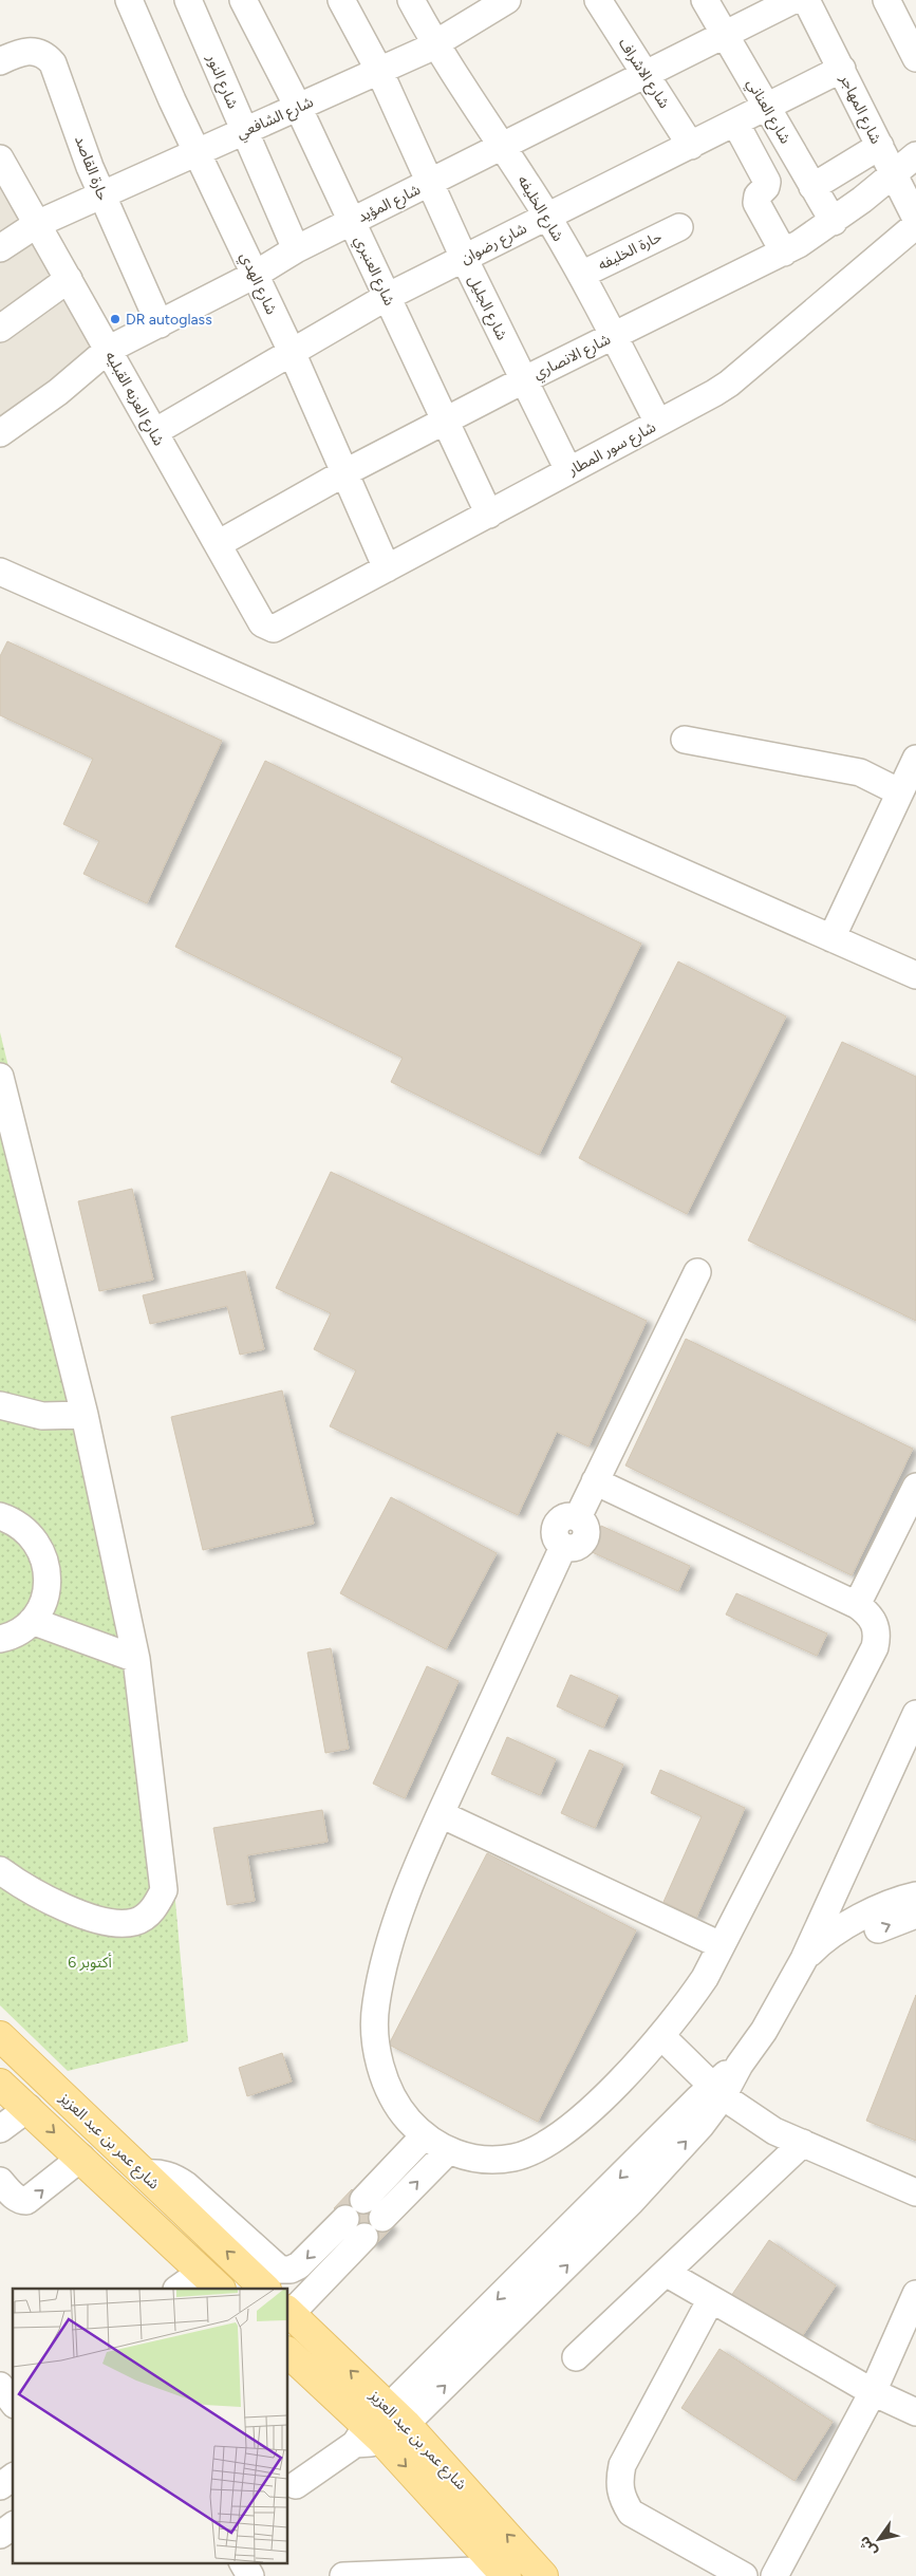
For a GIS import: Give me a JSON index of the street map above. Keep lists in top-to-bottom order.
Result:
{
  "streets": {
    "main road": ["شارع عمر بن عبد العزيز"],
    "street": [
      "شارع الاشراف",
      "شارع النور",
      "شارع المهاجر",
      "شارع العناني",
      "شارع الشافعي",
      "حارة القاصد",
      "شارع المؤيد",
      "شارع الخليفه",
      "شارع رضوان",
      "حارة الخليفه",
      "شارع العنبري",
      "شارع الهدي",
      "شارع الجليل",
      "شارع الانصاري",
      "شارع العزبه القبليه",
      "شارع سور المطار"
    ]
  },
  "crossings": [
    ["شارع الاشراف", "شارع المؤيد"],
    ["شارع الاشراف", "شارع رضوان"],
    ["شارع النور", "شارع الشافعي"],
    ["شارع النور", "شارع المؤيد"],
    ["شارع المهاجر", "شارع رضوان"],
    ["شارع المهاجر", "شارع الانصاري"],
    ["شارع العناني", "شارع المؤيد"],
    ["شارع العناني", "شارع رضوان"],
    ["شارع العناني", "شارع الانصاري"],
    ["شارع الشافعي", "حارة القاصد"],
    ["شارع الشافعي", "شارع الخليفه"],
    ["شارع الشافعي", "شارع العنبري"],
    ["شارع الشافعي", "شارع الهدي"],
    ["شارع الشافعي", "شارع الجليل"],
    ["شارع الشافعي", "شارع العزبه القبليه"],
    ["حارة القاصد", "شارع المؤيد"],
    ["شارع المؤيد", "شارع الخليفه"],
    ["شارع المؤيد", "شارع العنبري"],
    ["شارع المؤيد", "شارع الهدي"],
    ["شارع المؤيد", "شارع الجليل"],
    ["شارع المؤيد", "شارع العزبه القبليه"],
    ["شارع الخليفه", "شارع رضوان"],
    ["شارع الخليفه", "حارة الخليفه"],
    ["شارع الخليفه", "شارع الانصاري"],
    ["شارع الخليفه", "شارع سور المطار"],
    ["شارع رضوان", "شارع العنبري"],
    ["شارع رضوان", "شارع الهدي"],
    ["شارع رضوان", "شارع الجليل"],
    ["شارع رضوان", "شارع العزبه القبليه"],
    ["شارع العنبري", "شارع الانصاري"],
    ["شارع العنبري", "شارع سور المطار"],
    ["شارع الهدي", "شارع الانصاري"],
    ["شارع الهدي", "شارع سور المطار"],
    ["شارع الجليل", "شارع الانصاري"],
    ["شارع الجليل", "شارع سور المطار"],
    ["شارع الانصاري", "شارع العزبه القبليه"],
    ["شارع العزبه القبليه", "شارع سور المطار"]
  ],
  "parks": ["6 أكتوبر"],
  "places": ["DR autoglass"],
  "north": "bottom left"
}
